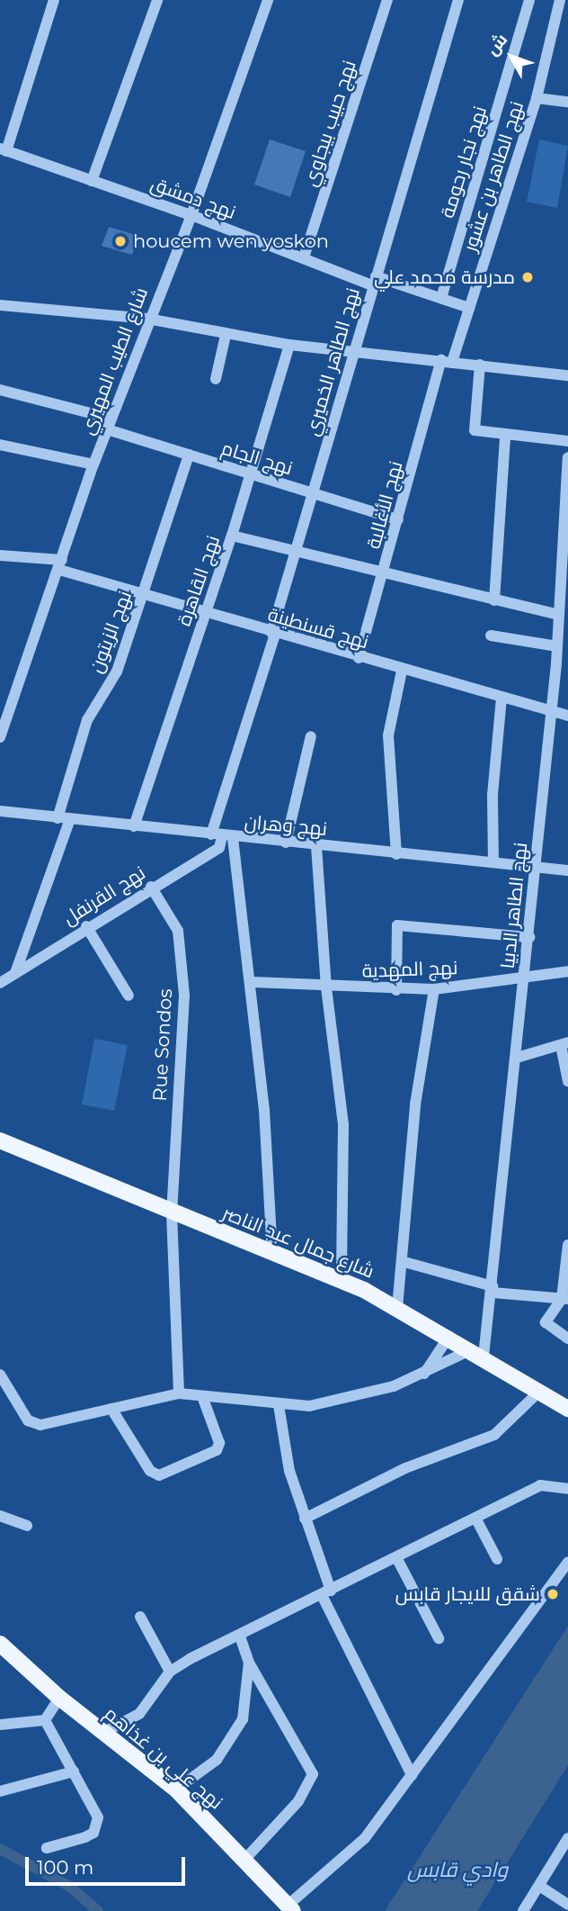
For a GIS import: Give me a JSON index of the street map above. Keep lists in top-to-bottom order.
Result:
{
  "streets": {
    "main road": ["شارع جمال عبد الناصر", "نهج علي بن غذاهم"],
    "street": [
      "نهج حبيب بيجاوي",
      "نهج نجار رحومة",
      "نهج الطاهر بن عشور",
      "نهج دمشق",
      "شارع الطيب المهيري",
      "نهج الطاهر الخميري",
      "نهج الجام",
      "نهج الأغالبة",
      "نهج القاهرة",
      "نهج قسنطينة",
      "نهج الزيتون",
      "نهج وهران",
      "نهج القرنفل",
      "نهج الطاهر الدبيا",
      "نهج المهدية",
      "Rue Sondos"
    ]
  },
  "crossings": [
    ["نهج حبيب بيجاوي", "نهج دمشق"],
    ["نهج نجار رحومة", "نهج دمشق"],
    ["نهج الطاهر بن عشور", "نهج دمشق"],
    ["نهج الطاهر بن عشور", "نهج الأغالبة"],
    ["نهج دمشق", "شارع الطيب المهيري"],
    ["نهج دمشق", "نهج الطاهر الخميري"],
    ["شارع الطيب المهيري", "نهج الجام"],
    ["شارع الطيب المهيري", "نهج قسنطينة"],
    ["نهج الطاهر الخميري", "نهج الجام"],
    ["نهج الطاهر الخميري", "نهج قسنطينة"],
    ["نهج الطاهر الخميري", "نهج وهران"],
    ["نهج الطاهر الخميري", "نهج القرنفل"],
    ["نهج الجام", "نهج الأغالبة"],
    ["نهج الجام", "نهج القاهرة"],
    ["نهج الجام", "نهج الزيتون"],
    ["نهج الأغالبة", "نهج قسنطينة"],
    ["نهج القاهرة", "نهج قسنطينة"],
    ["نهج القاهرة", "نهج وهران"],
    ["نهج قسنطينة", "نهج الزيتون"],
    ["نهج قسنطينة", "نهج الطاهر الدبيا"],
    ["نهج الزيتون", "نهج وهران"],
    ["نهج الزيتون", "نهج القرنفل"],
    ["نهج وهران", "نهج القرنفل"],
    ["نهج وهران", "نهج الطاهر الدبيا"],
    ["نهج القرنفل", "Rue Sondos"],
    ["نهج الطاهر الدبيا", "نهج المهدية"],
    ["نهج الطاهر الدبيا", "شارع جمال عبد الناصر"],
    ["Rue Sondos", "شارع جمال عبد الناصر"]
  ],
  "water": ["وادي قابس"],
  "places": ["houcem wen yoskon", "مدرسة محمد علي", "شقق للايجار قابس"],
  "scale_bar": "100 m",
  "north": "top left"
}
